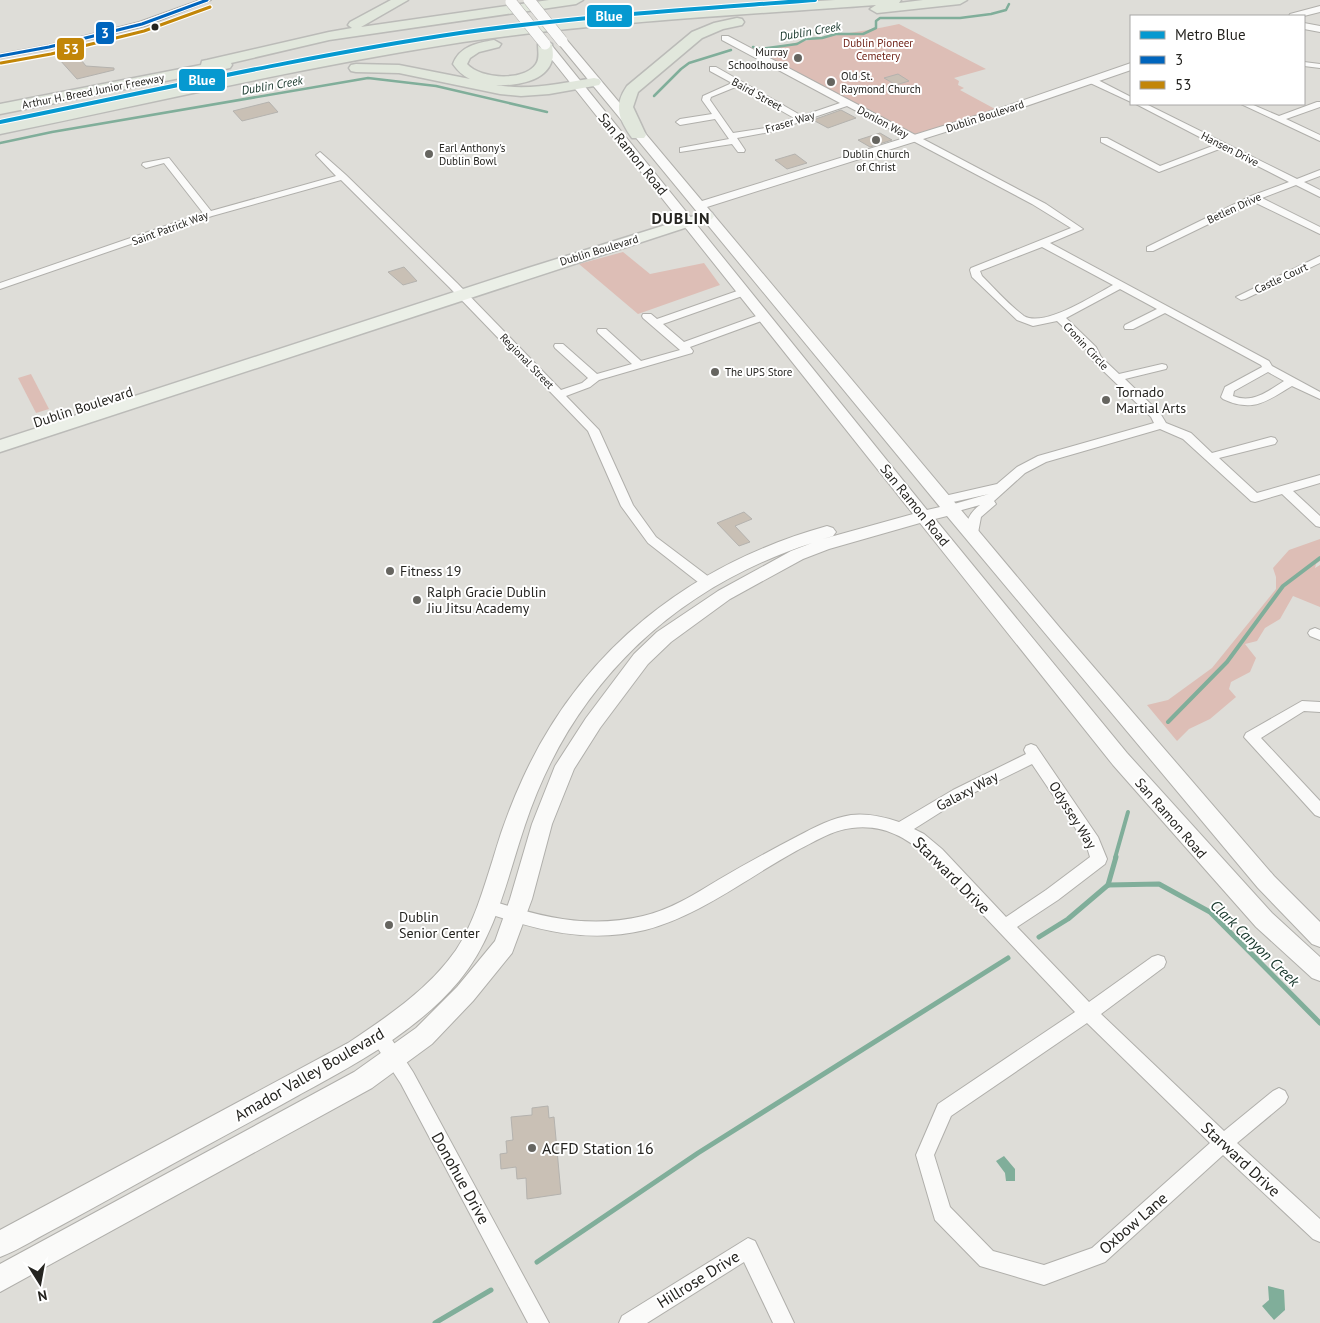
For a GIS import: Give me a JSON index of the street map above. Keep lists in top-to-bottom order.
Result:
{
  "streets": {
    "highway": ["Arthur H. Breed Junior Freeway"],
    "main road": ["Dublin Boulevard", "San Ramon Road", "Amador Valley Boulevard"],
    "street": [
      "Baird Street",
      "Fraser Way",
      "Donlon Way",
      "Hansen Drive",
      "Betlen Drive",
      "Saint Patrick Way",
      "Castle Court",
      "Cronin Circle",
      "Regional Street",
      "Galaxy Way",
      "Odyssey Way",
      "Starward Drive",
      "Donohue Drive",
      "Oxbow Lane",
      "Hillrose Drive"
    ]
  },
  "crossings": [
    ["Baird Street", "Fraser Way"],
    ["Dublin Boulevard", "Donlon Way"],
    ["Dublin Boulevard", "San Ramon Road"],
    ["Dublin Boulevard", "Regional Street"],
    ["Fraser Way", "Donlon Way"],
    ["Donlon Way", "Cronin Circle"],
    ["Hansen Drive", "Betlen Drive"],
    ["San Ramon Road", "Amador Valley Boulevard"],
    ["Saint Patrick Way", "Regional Street"],
    ["Cronin Circle", "Amador Valley Boulevard"],
    ["Regional Street", "Amador Valley Boulevard"],
    ["Galaxy Way", "Odyssey Way"],
    ["Galaxy Way", "Starward Drive"],
    ["Odyssey Way", "Starward Drive"],
    ["Starward Drive", "Amador Valley Boulevard"],
    ["Starward Drive", "Oxbow Lane"],
    ["Amador Valley Boulevard", "Donohue Drive"]
  ],
  "districts": ["DUBLIN"],
  "water": ["Dublin Creek", "Clark Canyon Creek"],
  "parks": ["Dublin Pioneer Cemetery"],
  "places": [
    "Murray Schoolhouse",
    "Old St. Raymond Church",
    "Dublin Church of Christ",
    "Earl Anthony's Dublin Bowl",
    "The UPS Store",
    "Tornado Martial Arts",
    "Fitness 19",
    "Ralph Gracie Dublin Jiu Jitsu Academy",
    "Dublin Senior Center",
    "ACFD Station 16"
  ],
  "lines": ["metro line Blue", "transit line 3", "transit line 53"],
  "legend": ["Metro Blue", "3", "53"],
  "north": "bottom"
}
